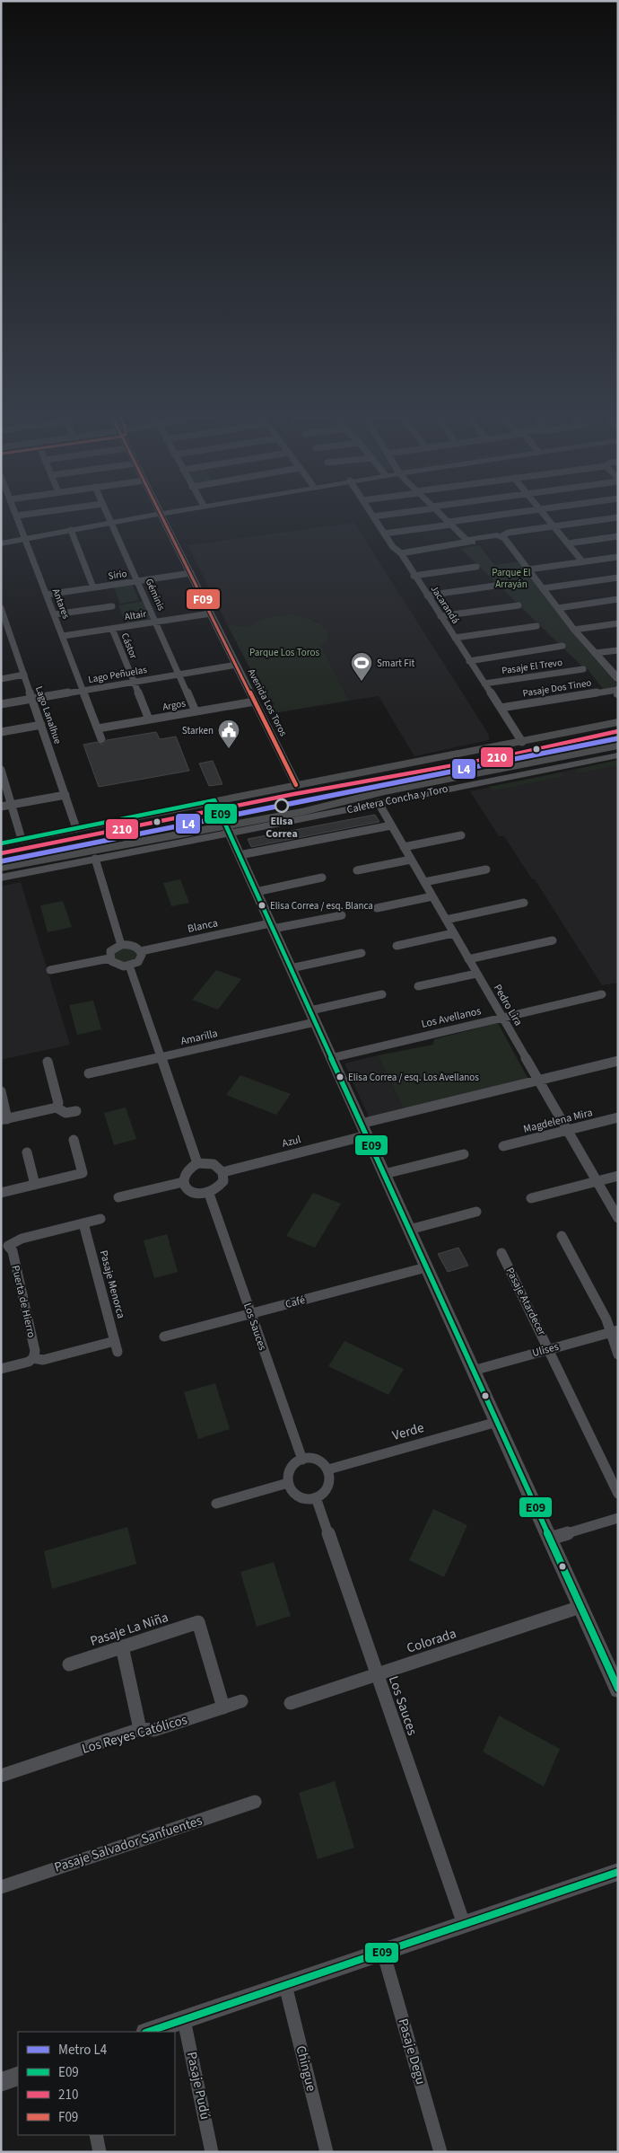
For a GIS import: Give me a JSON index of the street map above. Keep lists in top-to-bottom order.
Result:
{
  "streets": {
    "street": [
      "Sirio",
      "Géminis",
      "Antares",
      "Jacarandá",
      "Altair",
      "Cástor",
      "Pasaje El Trevo",
      "Lago Peñuelas",
      "Pasaje Dos Tineo",
      "Avenida Los Toros",
      "Argos",
      "Lago Lanalhue",
      "Caletera Concha y Toro",
      "Blanca",
      "Pedro Lira",
      "Los Avellanos",
      "Amarilla",
      "Magdelena Mira",
      "Azul",
      "Pasaje Menorca",
      "Puerta de Hierro",
      "Pasaje Atardecer",
      "Café",
      "Los Sauces",
      "Ulises",
      "Verde",
      "Pasaje La Niña",
      "Colorada",
      "Los Reyes Católicos",
      "Pasaje Salvador Sanfuentes",
      "Pasaje Degu",
      "Chingue",
      "Pasaje Pudú"
    ]
  },
  "crossings": [
    ["Sirio", "Géminis"],
    ["Sirio", "Antares"],
    ["Sirio", "Avenida Los Toros"],
    ["Géminis", "Altair"],
    ["Géminis", "Lago Peñuelas"],
    ["Géminis", "Argos"],
    ["Antares", "Altair"],
    ["Antares", "Lago Peñuelas"],
    ["Antares", "Argos"],
    ["Jacarandá", "Pasaje El Trevo"],
    ["Jacarandá", "Pasaje Dos Tineo"],
    ["Altair", "Cástor"],
    ["Altair", "Avenida Los Toros"],
    ["Cástor", "Lago Peñuelas"],
    ["Cástor", "Argos"],
    ["Lago Peñuelas", "Avenida Los Toros"],
    ["Lago Peñuelas", "Lago Lanalhue"],
    ["Avenida Los Toros", "Argos"],
    ["Caletera Concha y Toro", "Pedro Lira"],
    ["Pedro Lira", "Los Avellanos"],
    ["Pedro Lira", "Magdelena Mira"],
    ["Pedro Lira", "Azul"],
    ["Azul", "Los Sauces"],
    ["Pasaje Menorca", "Puerta de Hierro"],
    ["Pasaje Atardecer", "Ulises"],
    ["Café", "Los Sauces"],
    ["Los Sauces", "Verde"],
    ["Los Sauces", "Colorada"],
    ["Pasaje La Niña", "Los Reyes Católicos"]
  ],
  "parks": ["Parque El Arrayán", "Parque Los Toros"],
  "places": {
    "sports": ["Smart Fit"],
    "public building": ["Starken"],
    "other": ["Elisa Correa", "Elisa Correa / esq. Blanca", "Elisa Correa / esq. Los Avellanos"]
  },
  "lines": [
    "transit line F09",
    "transit line 210",
    "metro line L4",
    "transit line E09"
  ],
  "legend": [
    "Metro L4",
    "E09",
    "210",
    "F09"
  ]
}
